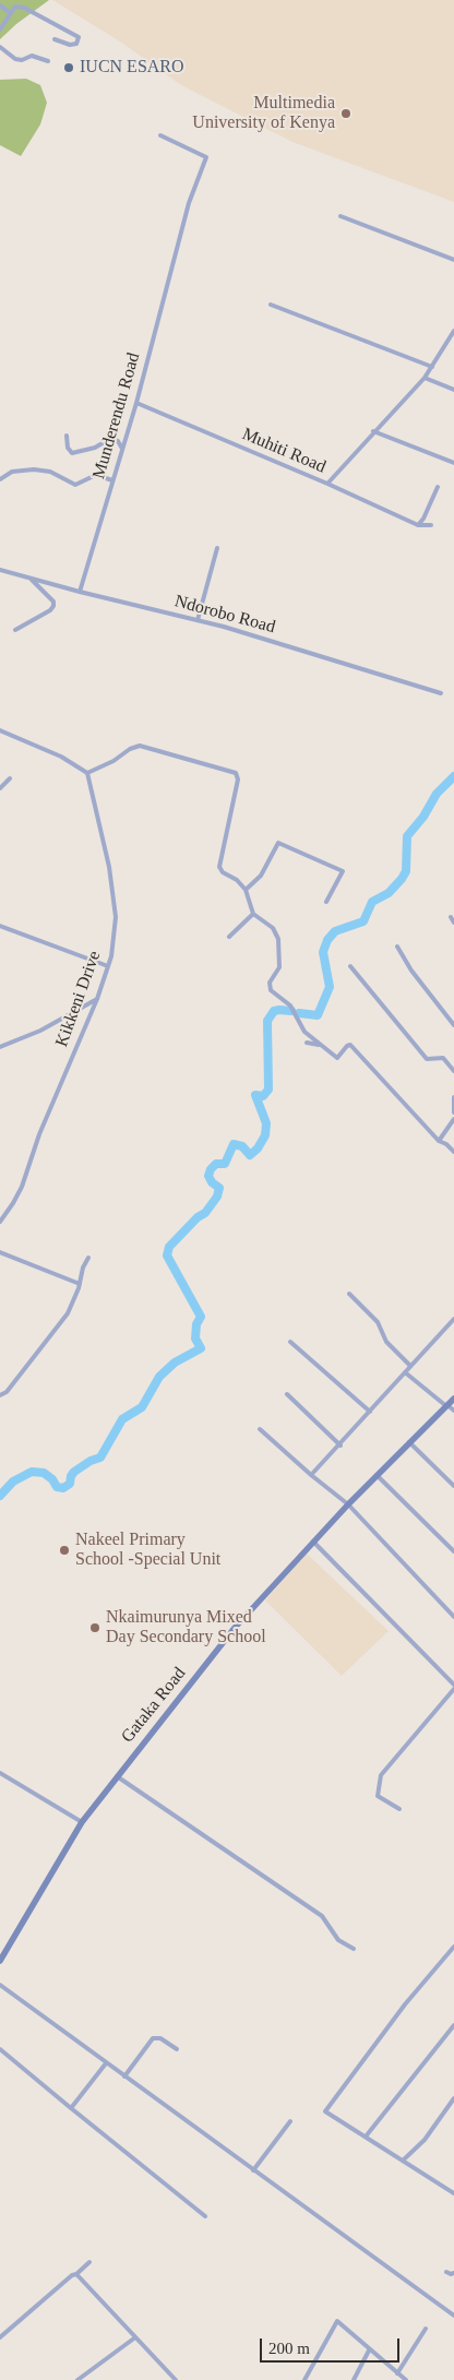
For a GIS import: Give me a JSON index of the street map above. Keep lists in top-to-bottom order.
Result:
{
  "streets": {
    "street": [
      "Munderendu Road",
      "Muhiti Road",
      "Ndorobo Road",
      "Kikkeni Drive",
      "Gataka Road"
    ]
  },
  "crossings": [
    ["Munderendu Road", "Muhiti Road"],
    ["Munderendu Road", "Ndorobo Road"]
  ],
  "places": [
    "IUCN ESARO",
    "Multimedia University of Kenya",
    "Nakeel Primary School -Special Unit",
    "Nkaimurunya Mixed Day Secondary School"
  ],
  "scale_bar": "200 m"
}
